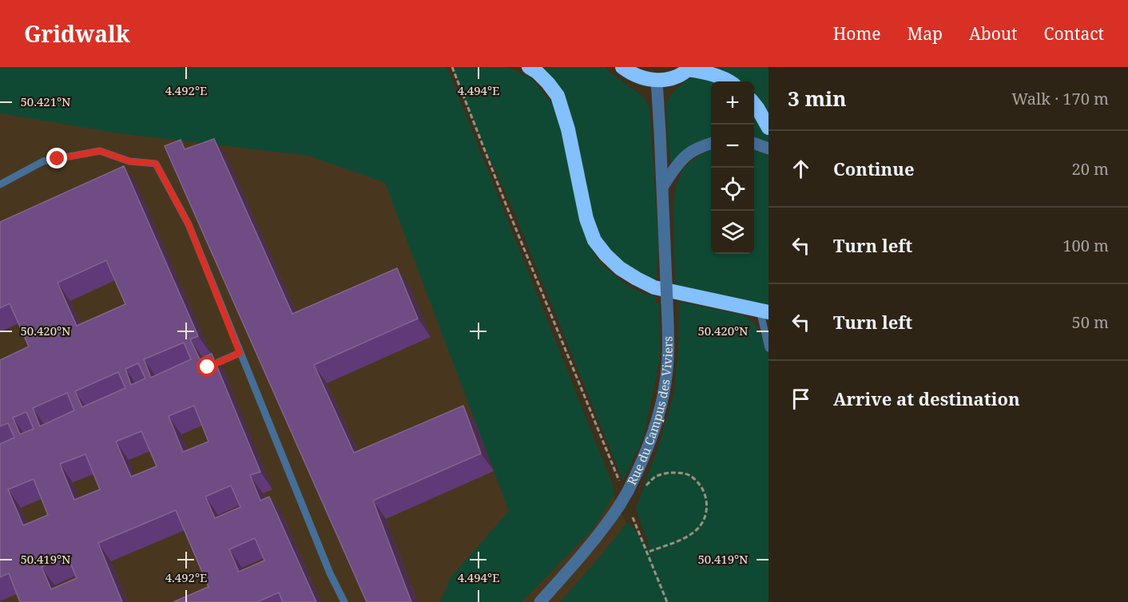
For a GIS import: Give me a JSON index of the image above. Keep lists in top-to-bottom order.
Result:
{
  "streets": {
    "street": ["Rue du Campus des Viviers"]
  },
  "page": {
    "header": "Gridwalk",
    "nav": [
      "Home",
      "Map",
      "About",
      "Contact"
    ],
    "heading": ["3 min", "Walk · 170 m"],
    "map_buttons": ["+", "−"],
    "list": [
      ["Continue", "20 m"],
      ["Turn left", "100 m"],
      ["Turn left", "50 m"],
      "Arrive at destination"
    ]
  },
  "coordinates": [
    "4.492°E",
    "4.494°E",
    "50.421°N",
    "50.420°N",
    "50.419°N"
  ]
}
